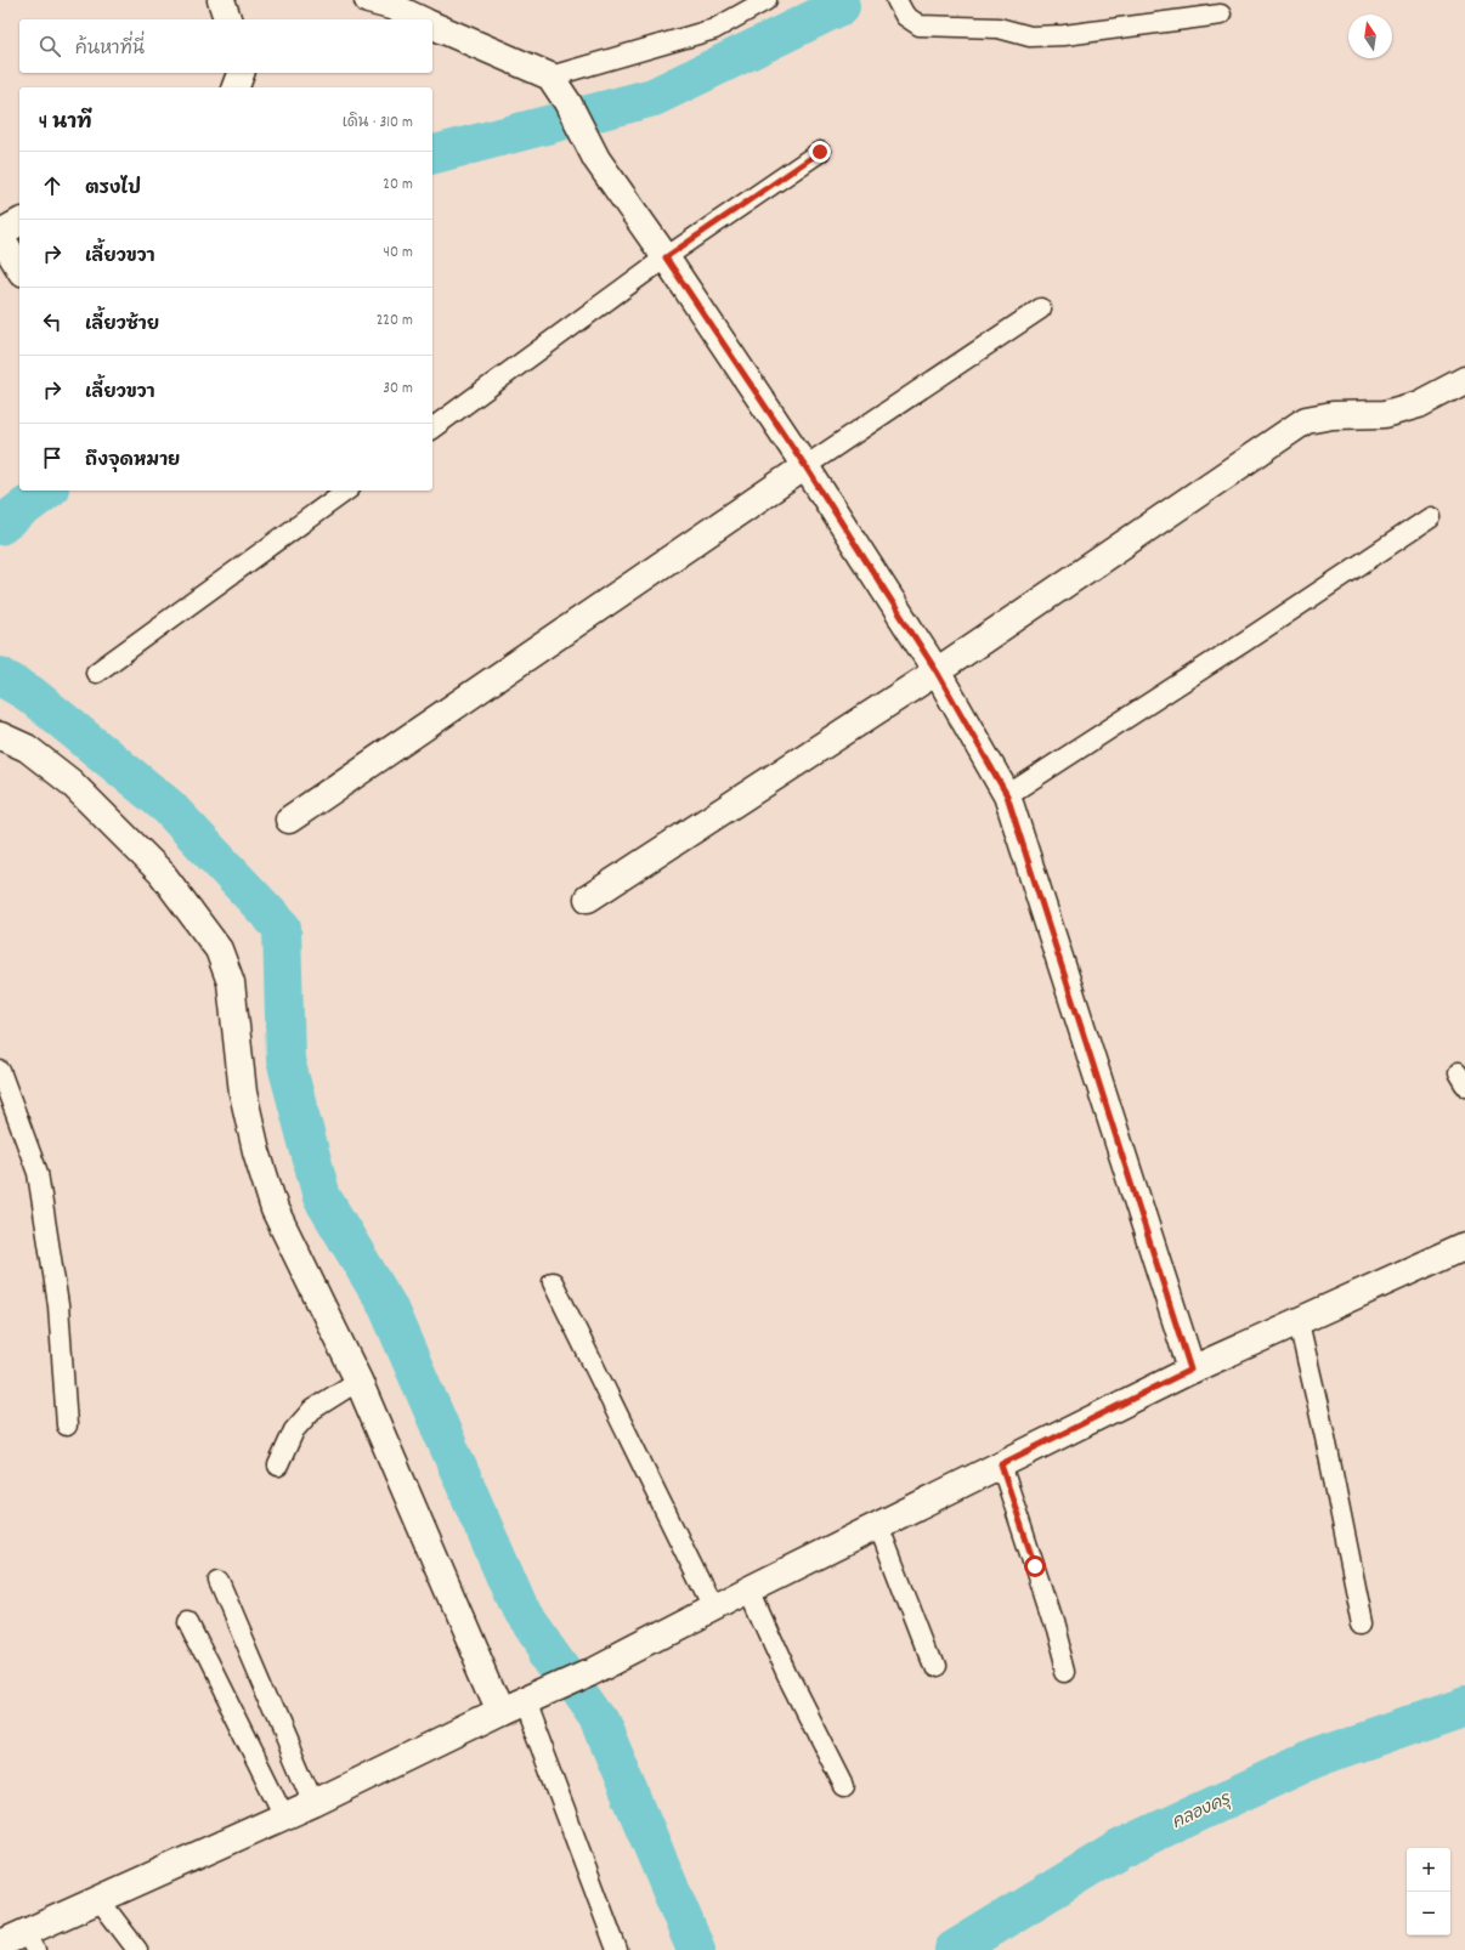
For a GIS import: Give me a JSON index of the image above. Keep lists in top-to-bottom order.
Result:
{
  "water": ["คลองครุ"],
  "north": "top",
  "page": {
    "search": "ค้นหาที่นี่",
    "heading": ["4 นาที", "เดิน · 310 m"],
    "list": [
      ["ตรงไป", "20 m"],
      ["เลี้ยวขวา", "40 m"],
      ["เลี้ยวซ้าย", "220 m"],
      ["เลี้ยวขวา", "30 m"],
      "ถึงจุดหมาย"
    ],
    "map_buttons": ["+", "−"]
  }
}
